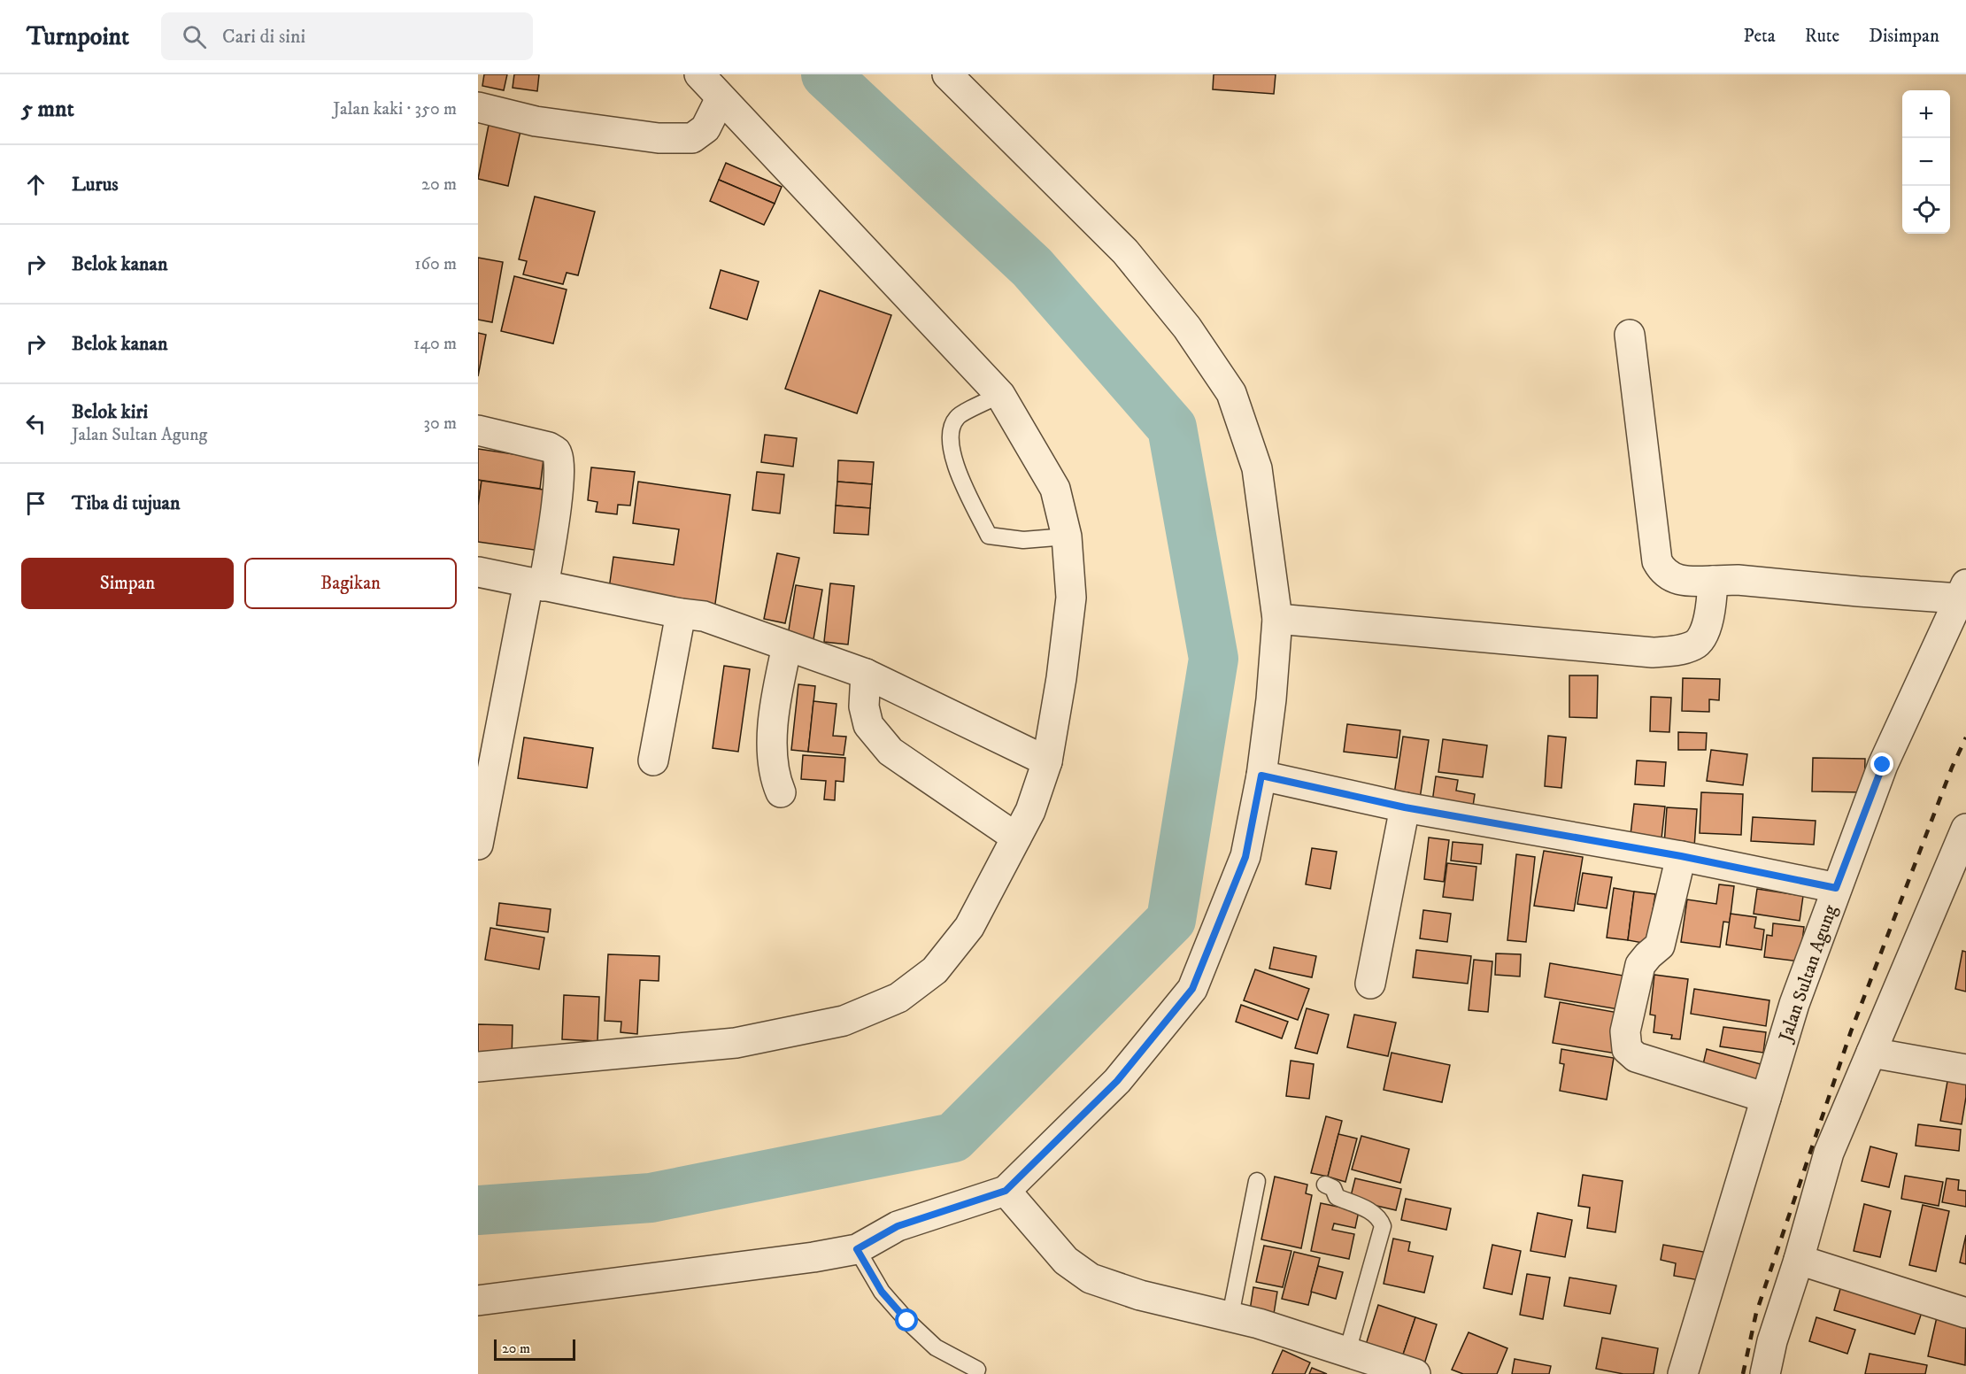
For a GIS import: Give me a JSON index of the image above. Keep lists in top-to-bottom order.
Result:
{
  "streets": {
    "street": ["Jalan Sultan Agung"]
  },
  "scale_bar": "20 m",
  "page": {
    "header": "Turnpoint",
    "search": "Cari di sini",
    "nav": ["Peta", "Rute", "Disimpan"],
    "heading": ["5 mnt", "Jalan kaki · 350 m"],
    "map_buttons": ["+", "−"],
    "list": [
      ["Lurus", "20 m"],
      ["Belok kanan", "160 m"],
      ["Belok kanan", "140 m"],
      ["Belok kiri", "Jalan Sultan Agung", "30 m"],
      "Tiba di tujuan"
    ],
    "buttons": ["Simpan", "Bagikan"],
    "scale": "20 m"
  }
}
